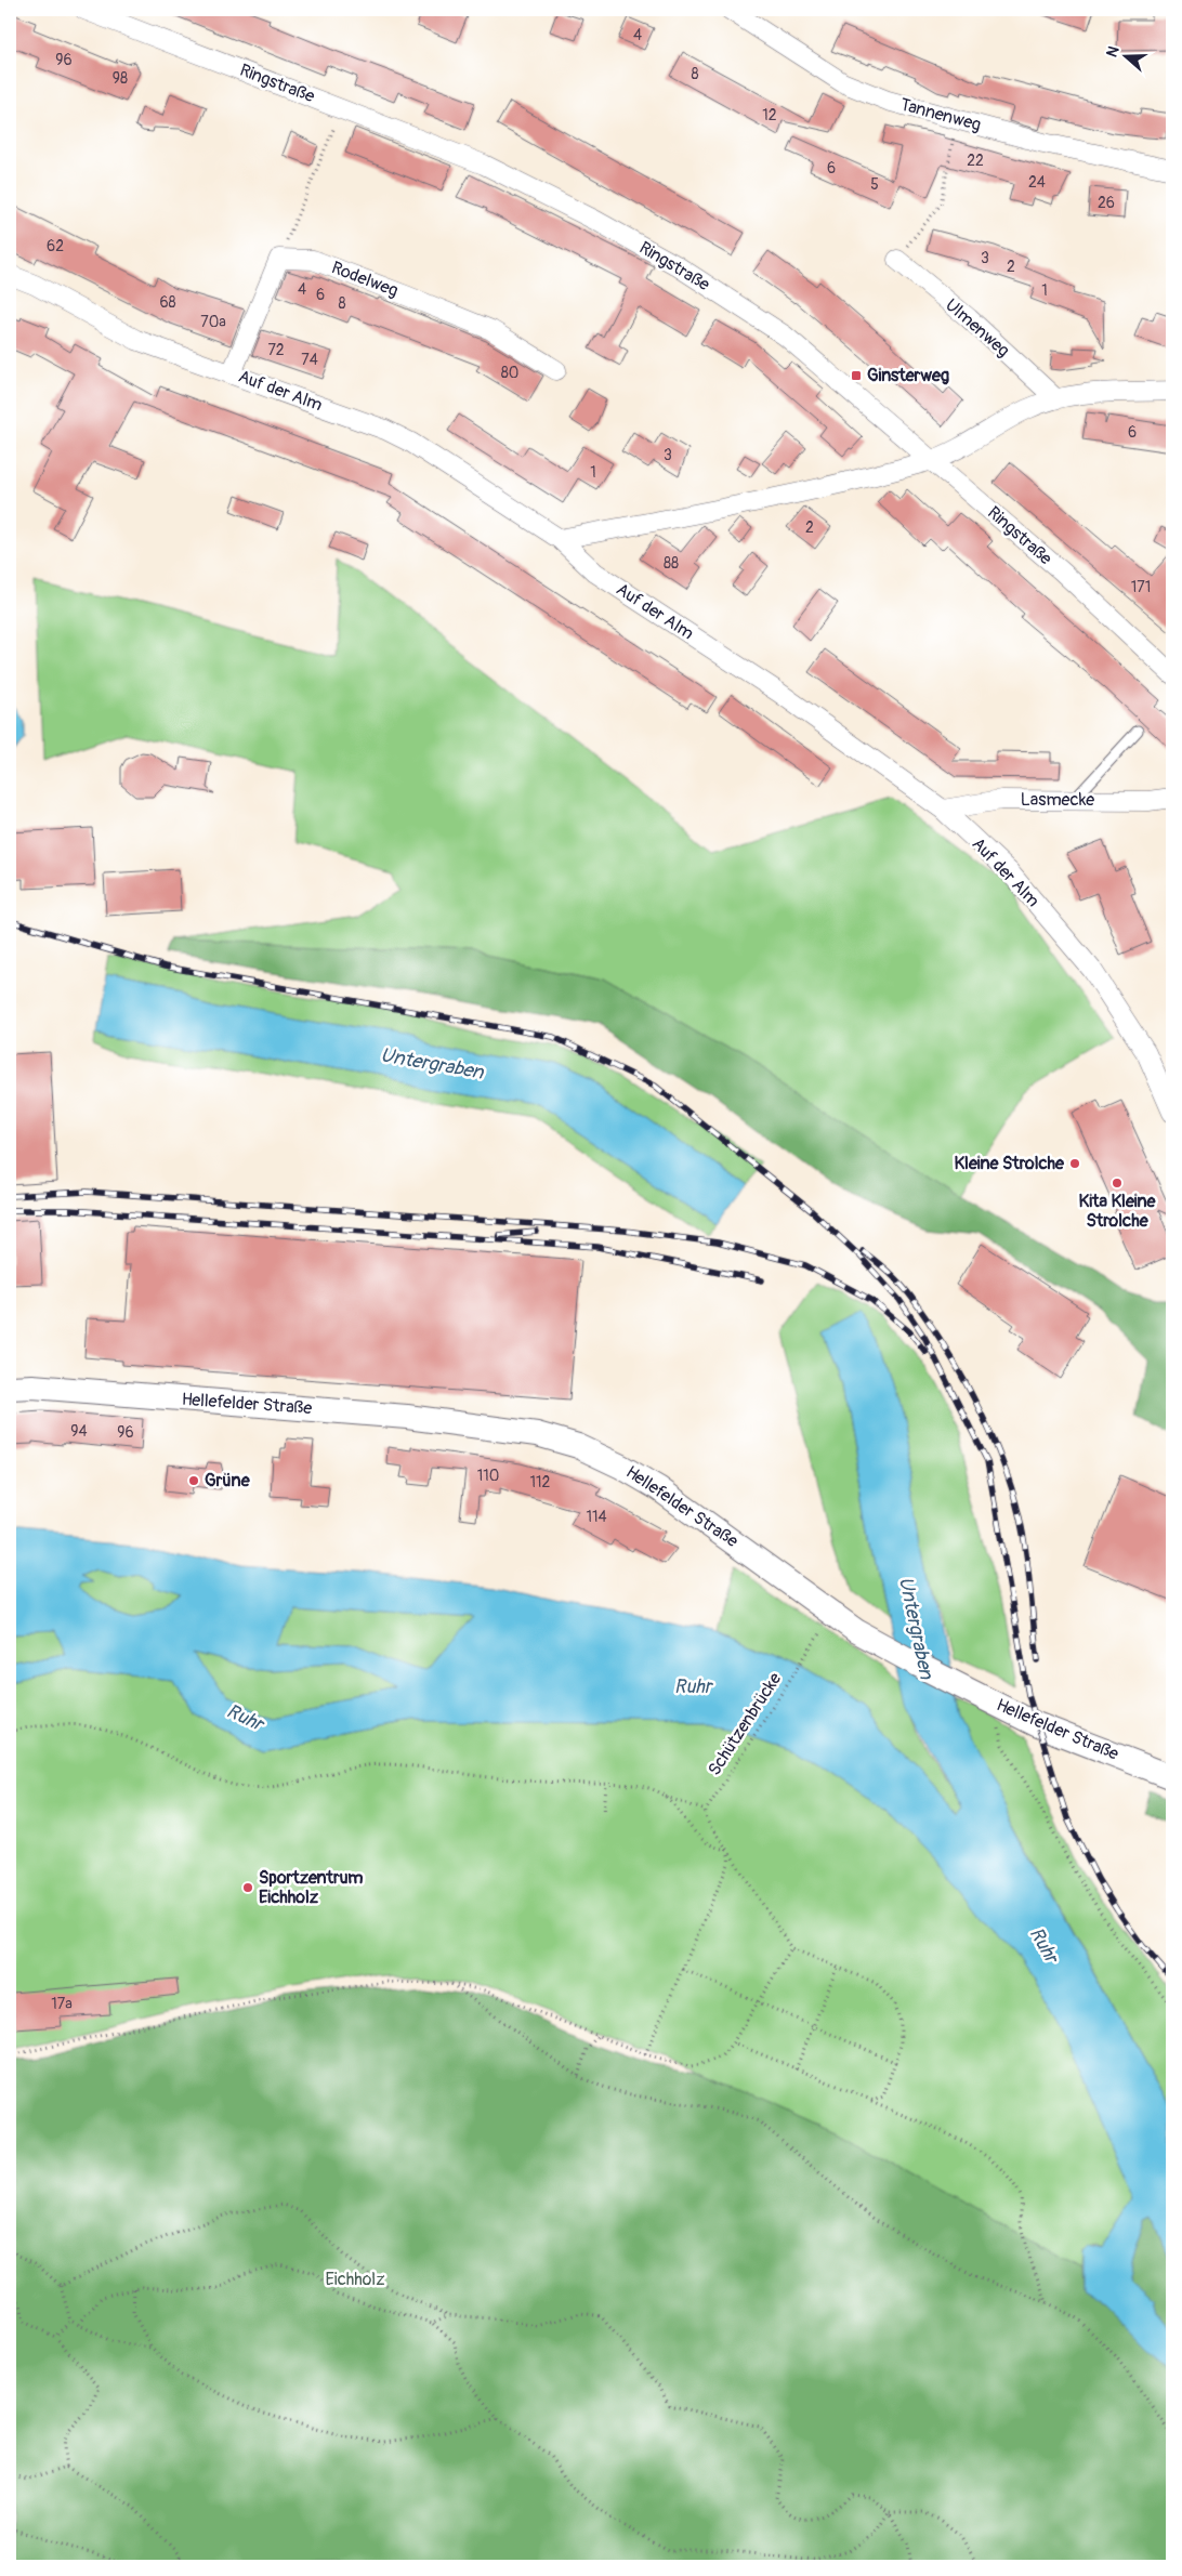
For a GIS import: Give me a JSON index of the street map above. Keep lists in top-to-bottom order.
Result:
{
  "streets": {
    "street": [
      "Ringstraße",
      "Tannenweg",
      "Rodelweg",
      "Ulmenweg",
      "Auf der Alm",
      "Lasmecke",
      "Hellefelder Straße"
    ],
    "path": ["Schützenbrücke"]
  },
  "crossings": [
    ["Rodelweg", "Auf der Alm"],
    ["Auf der Alm", "Lasmecke"],
    ["Hellefelder Straße", "Schützenbrücke"]
  ],
  "water": ["Untergraben", "Ruhr"],
  "parks": ["Eichholz"],
  "places": {
    "transit": ["Ginsterweg"],
    "other": [
      "Kleine Strolche",
      "Kita Kleine Strolche",
      "Grüne",
      "Sportzentrum Eichholz"
    ]
  },
  "house_numbers": [
    "4",
    "96",
    "8",
    "98",
    "12",
    "22",
    "6",
    "24",
    "5",
    "26",
    "62",
    "3",
    "2",
    "4",
    "1",
    "6",
    "68",
    "8",
    "70a",
    "72",
    "74",
    "80",
    "6",
    "3",
    "1",
    "2",
    "88",
    "171",
    "94",
    "96",
    "110",
    "112",
    "114",
    "17a"
  ],
  "north": "left"
}
